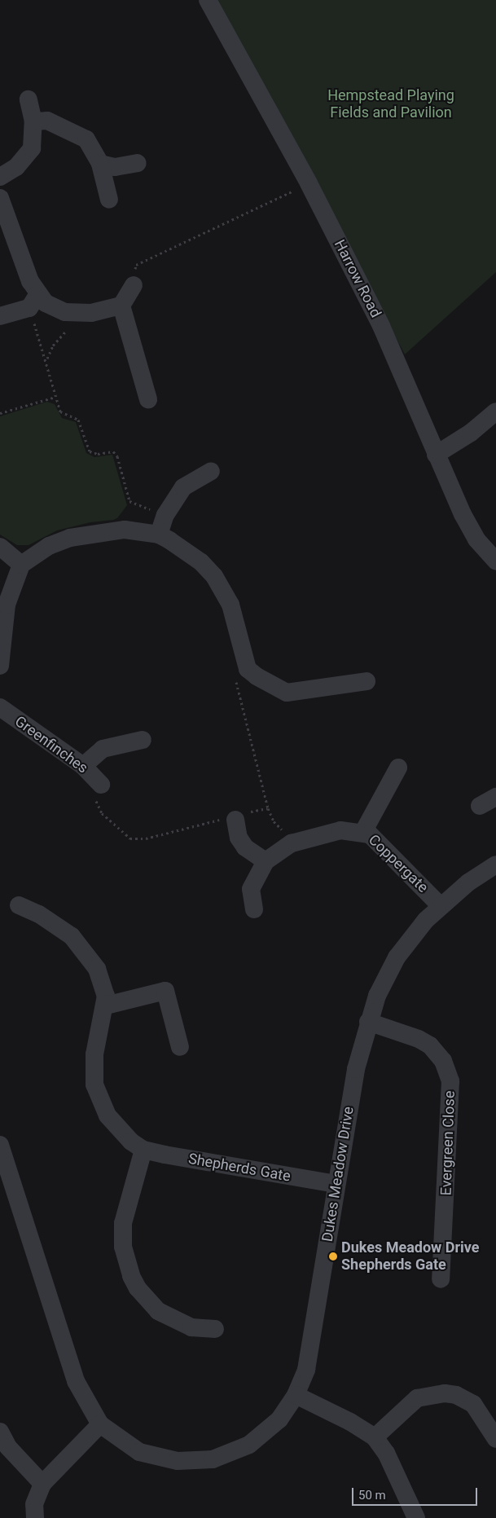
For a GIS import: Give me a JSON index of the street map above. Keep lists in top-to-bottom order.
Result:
{
  "streets": {
    "street": [
      "Harrow Road",
      "Greenfinches",
      "Coppergate",
      "Evergreen Close",
      "Shepherds Gate",
      "Dukes Meadow Drive"
    ]
  },
  "crossings": [
    ["Coppergate", "Dukes Meadow Drive"],
    ["Evergreen Close", "Dukes Meadow Drive"],
    ["Shepherds Gate", "Dukes Meadow Drive"]
  ],
  "parks": ["Hempstead Playing Fields and Pavilion"],
  "places": ["Dukes Meadow Drive Shepherds Gate"],
  "scale_bar": "50 m"
}
